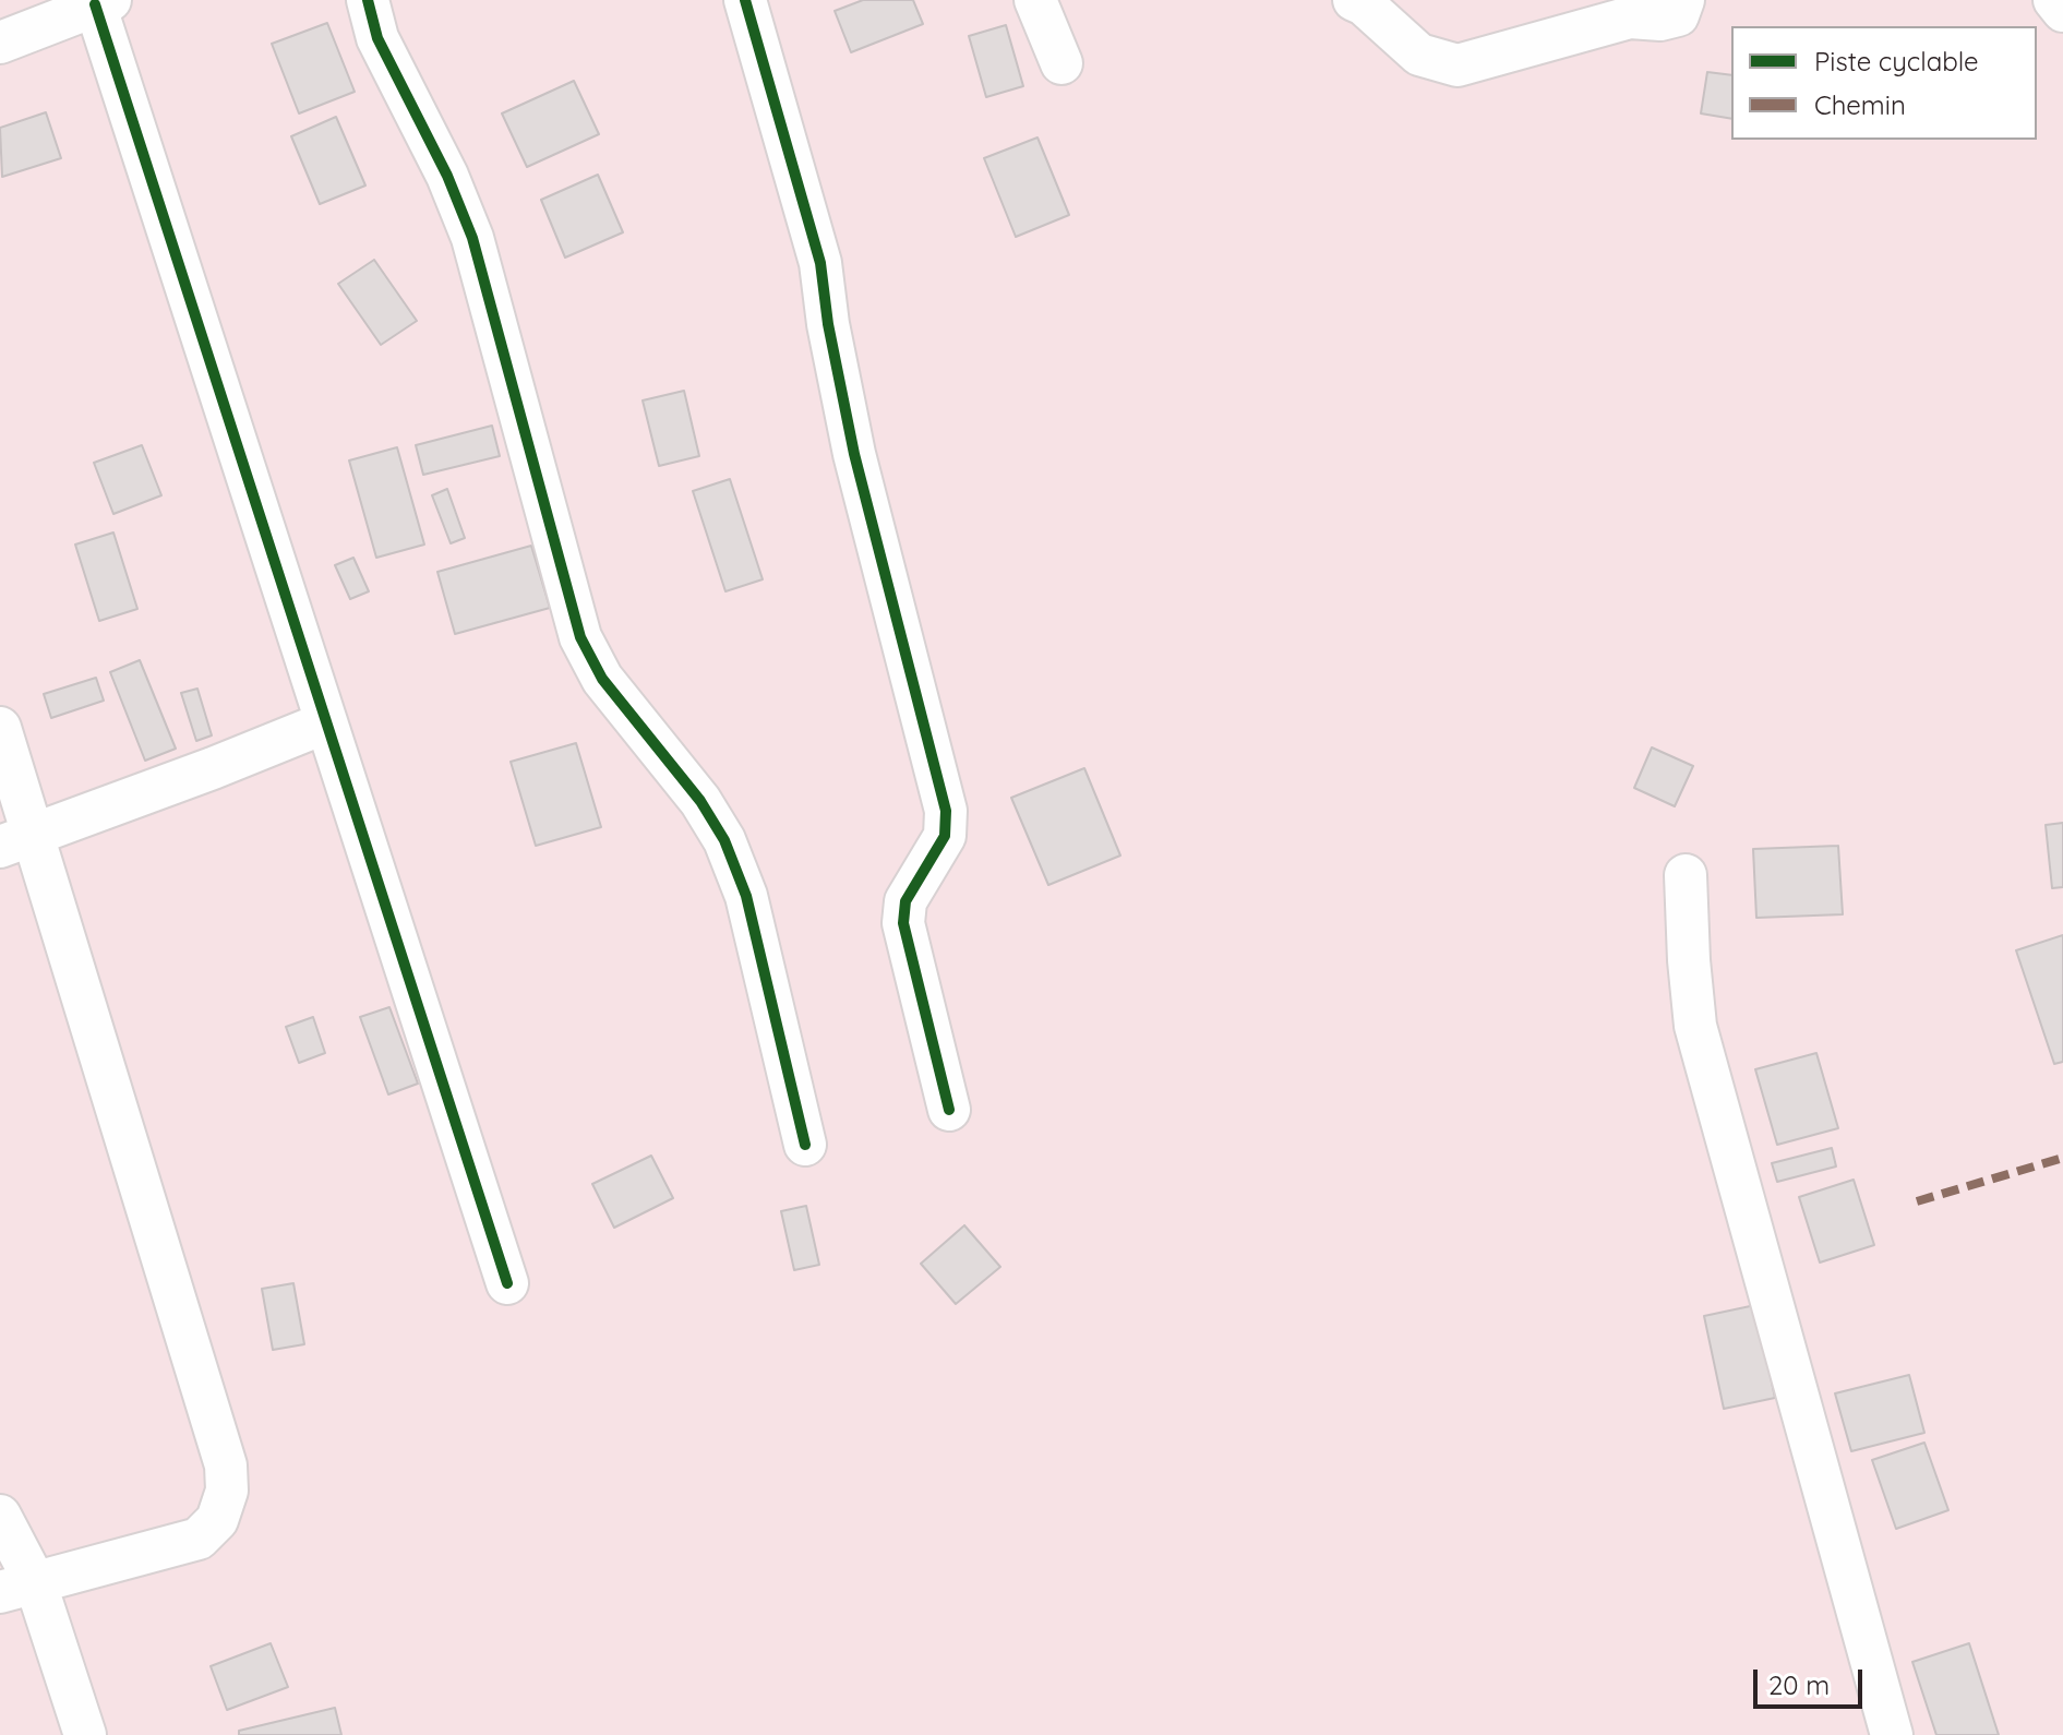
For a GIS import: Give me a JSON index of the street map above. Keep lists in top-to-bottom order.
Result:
{
  "legend": ["Piste cyclable", "Chemin"],
  "scale_bar": "20 m"
}
